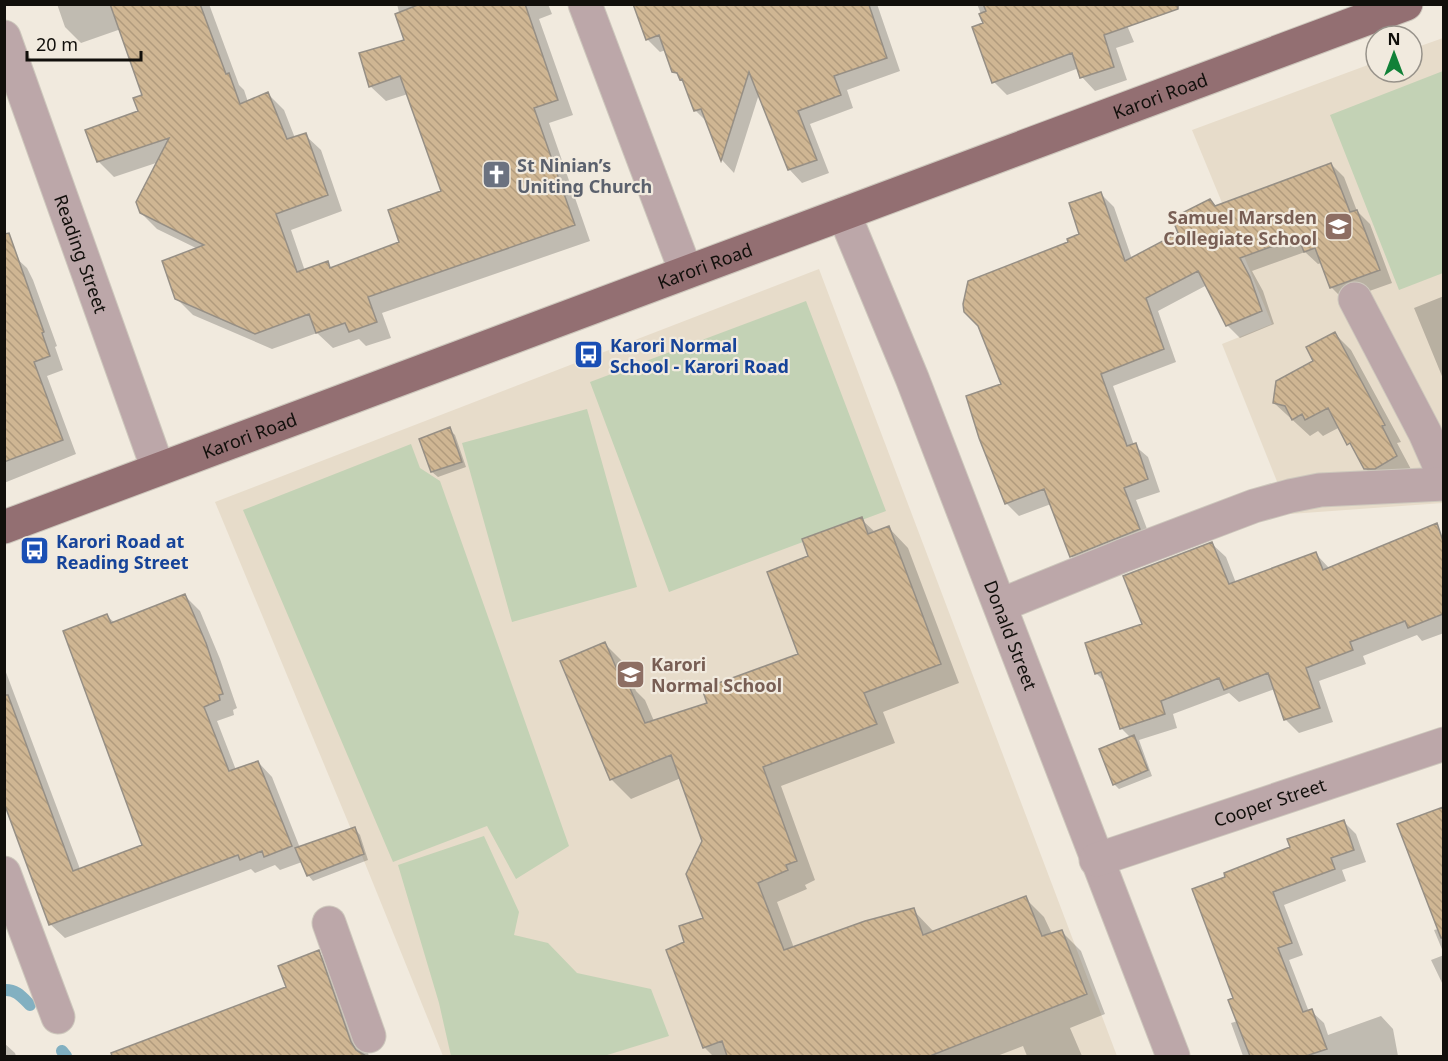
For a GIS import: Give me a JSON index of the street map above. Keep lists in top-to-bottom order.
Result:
{
  "streets": {
    "main road": ["Karori Road"],
    "street": ["Reading Street", "Donald Street", "Cooper Street"]
  },
  "crossings": [
    ["Karori Road", "Reading Street"],
    ["Karori Road", "Donald Street"],
    ["Donald Street", "Cooper Street"]
  ],
  "places": {
    "church": ["St Ninian’s Uniting Church"],
    "school or university": ["Samuel Marsden Collegiate School", "Karori Normal School"],
    "bus stop": ["Karori Normal School - Karori Road", "Karori Road at Reading Street"]
  },
  "scale_bar": "20 m",
  "north": "top"
}
